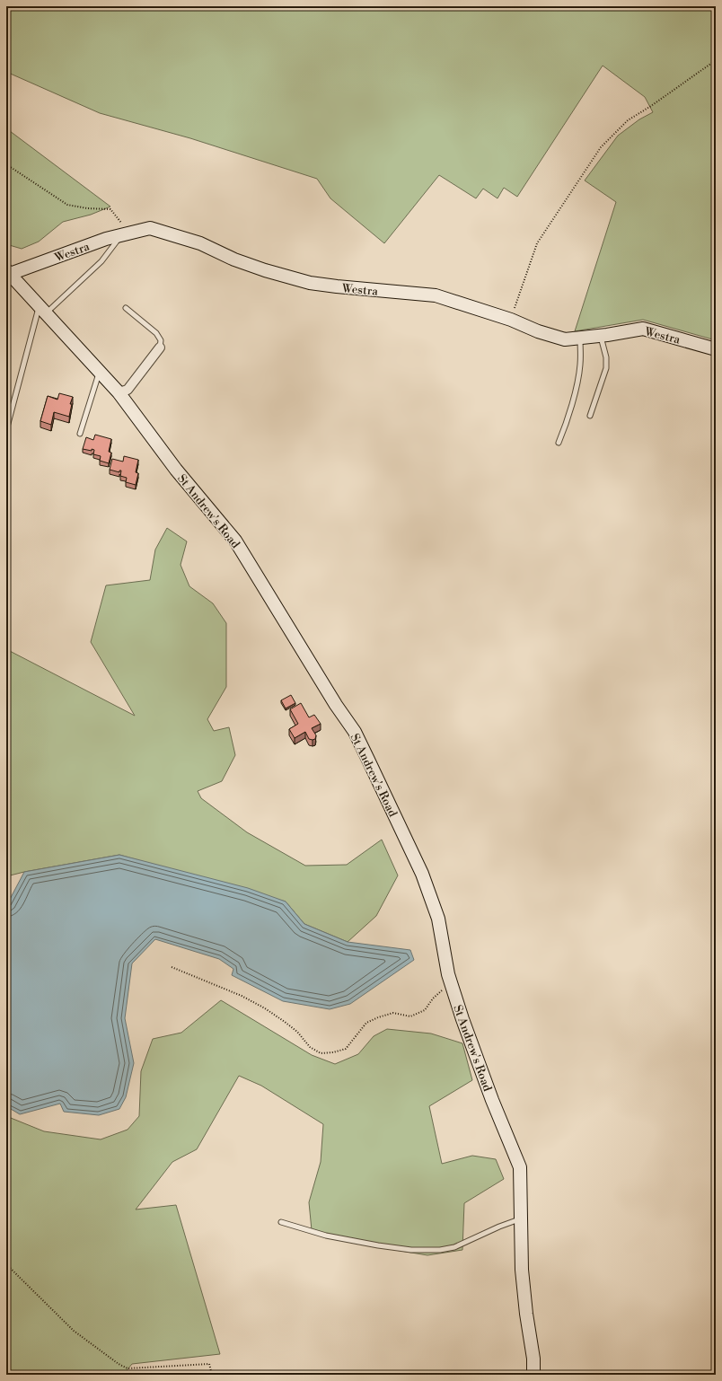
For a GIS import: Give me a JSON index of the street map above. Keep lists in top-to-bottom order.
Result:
{
  "streets": {
    "street": ["Westra", "St Andrew's Road"]
  },
  "crossings": [
    ["Westra", "St Andrew's Road"]
  ]
}
